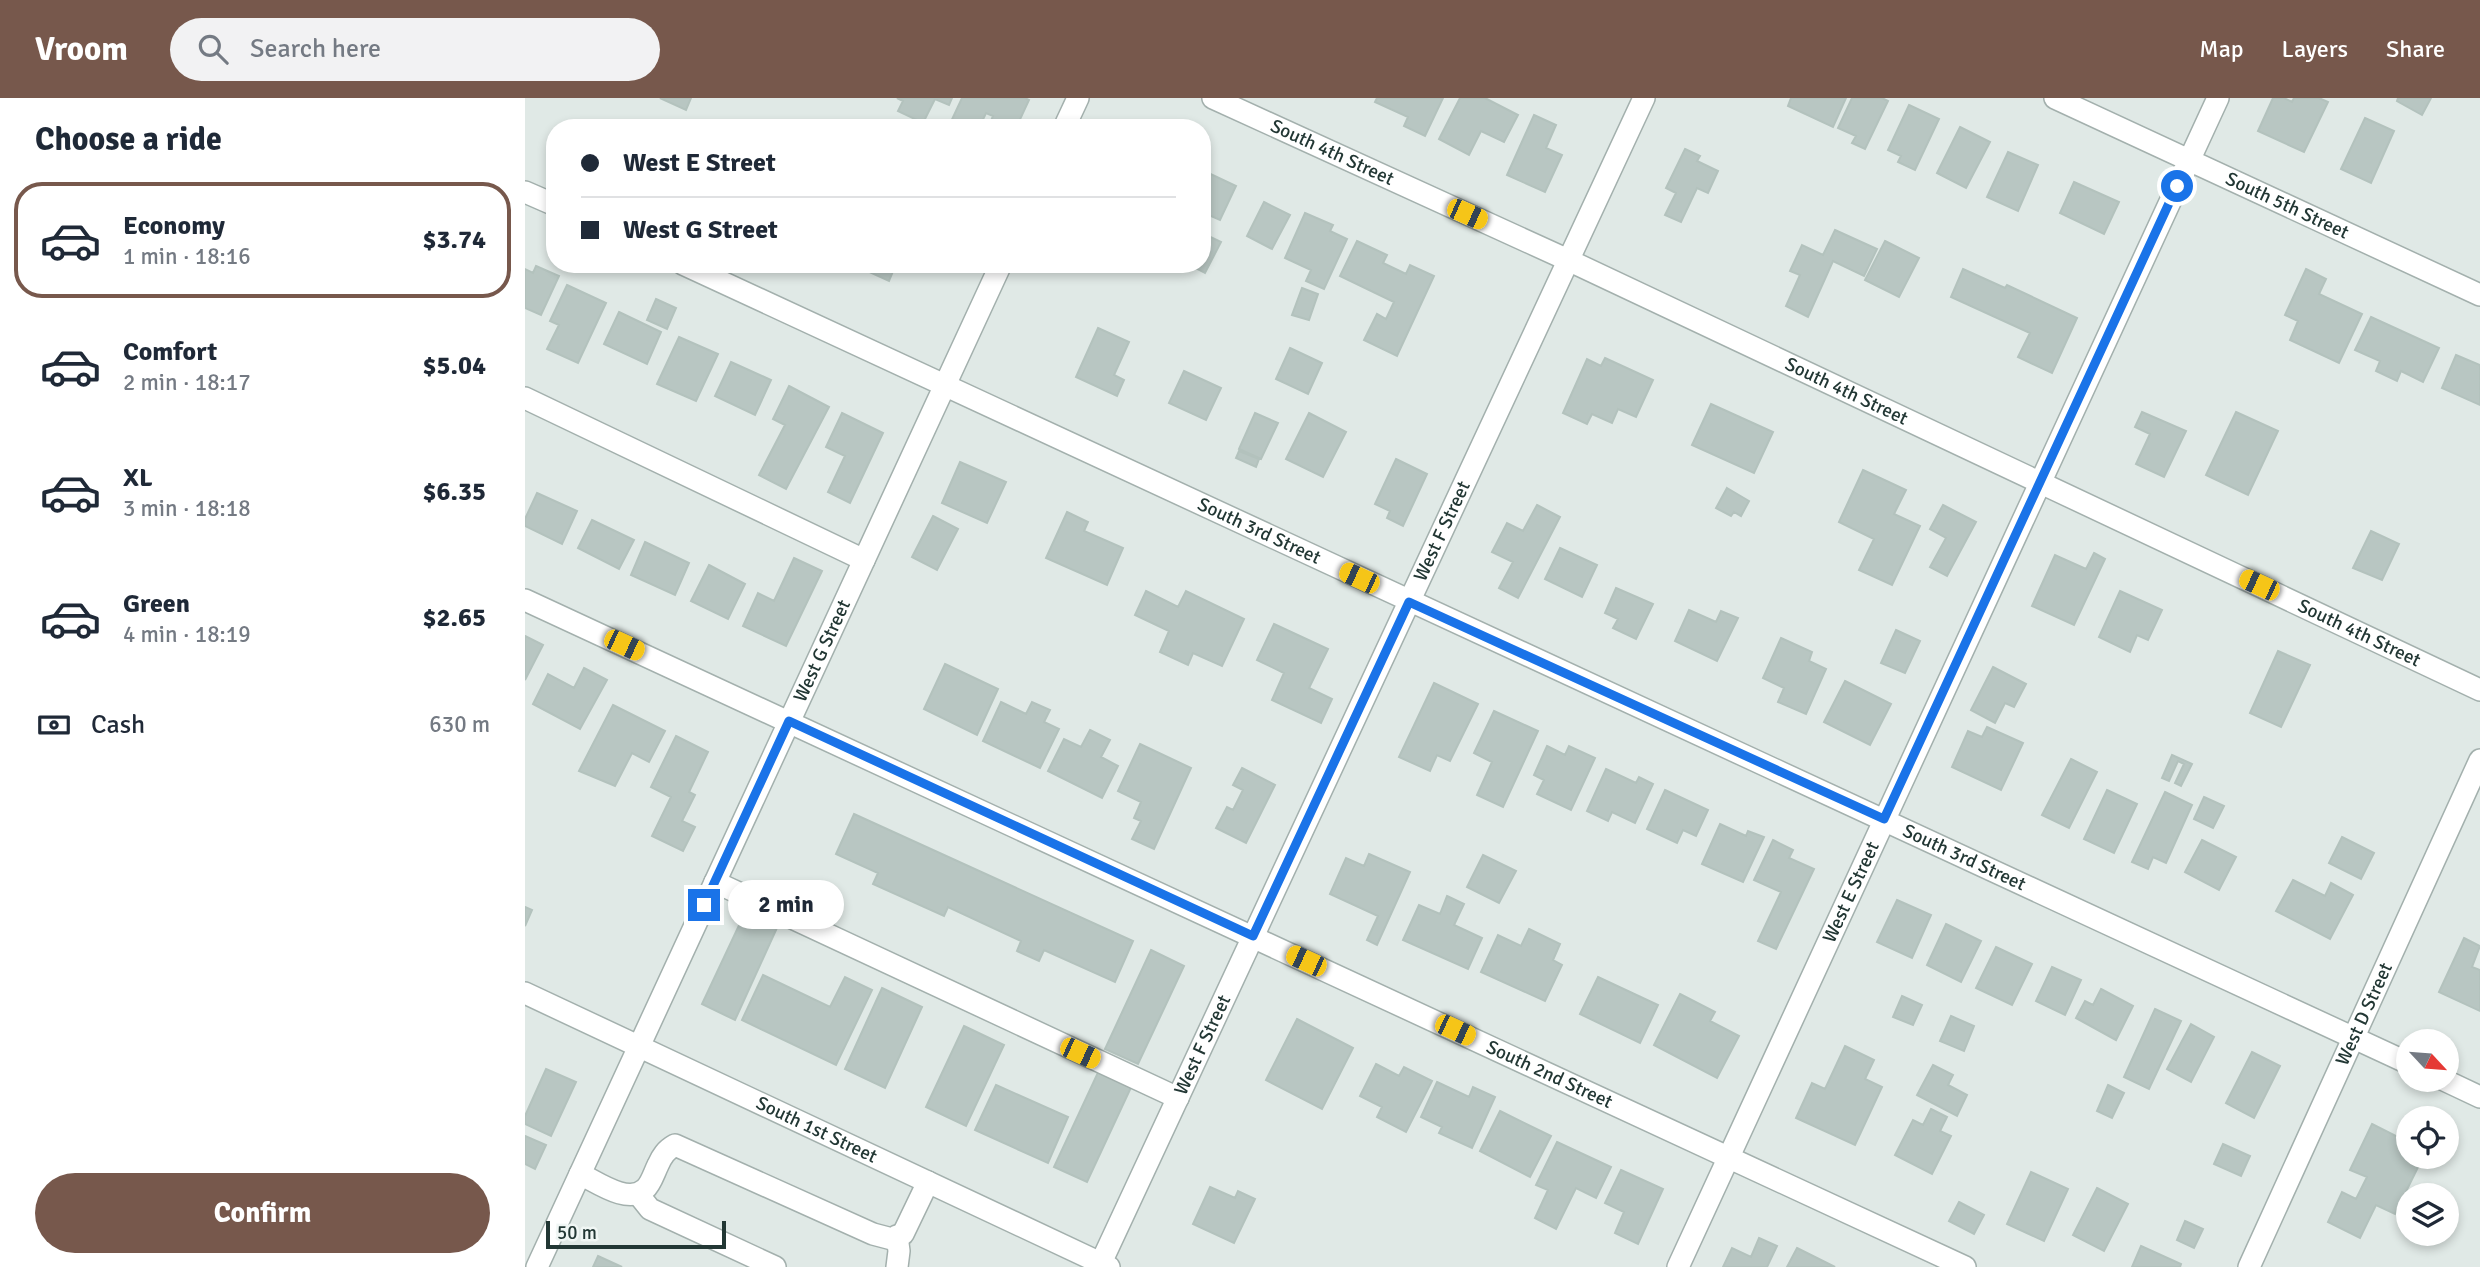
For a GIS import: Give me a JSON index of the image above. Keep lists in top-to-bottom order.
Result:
{
  "streets": {
    "street": [
      "South 4th Street",
      "South 5th Street",
      "West F Street",
      "South 3rd Street",
      "West G Street",
      "West E Street",
      "West D Street",
      "South 2nd Street",
      "South 1st Street"
    ]
  },
  "crossings": [
    ["South 4th Street", "West F Street"],
    ["South 4th Street", "West E Street"],
    ["South 5th Street", "West E Street"],
    ["West F Street", "South 3rd Street"],
    ["West F Street", "South 2nd Street"],
    ["West F Street", "South 1st Street"],
    ["South 3rd Street", "West G Street"],
    ["South 3rd Street", "West E Street"],
    ["South 3rd Street", "West D Street"],
    ["West G Street", "South 2nd Street"],
    ["West G Street", "South 1st Street"],
    ["West E Street", "South 2nd Street"]
  ],
  "scale_bar": "50 m",
  "north": "bottom right",
  "page": {
    "header": "Vroom",
    "search": "Search here",
    "nav": ["Map", "Layers", "Share"],
    "heading": "Choose a ride",
    "banner": ["West E Street", "West G Street"],
    "list": [
      {
        "name": "Economy",
        "note": "1 min · 18:16",
        "value": "$3.74"
      },
      {
        "name": "Comfort",
        "note": "2 min · 18:17",
        "value": "$5.04"
      },
      {
        "name": "XL",
        "note": "3 min · 18:18",
        "value": "$6.35"
      },
      {
        "name": "Green",
        "note": "4 min · 18:19",
        "value": "$2.65"
      }
    ],
    "pay": ["Cash", "630 m"],
    "bubble": "2 min",
    "buttons": "Confirm",
    "scale": "50 m"
  }
}
